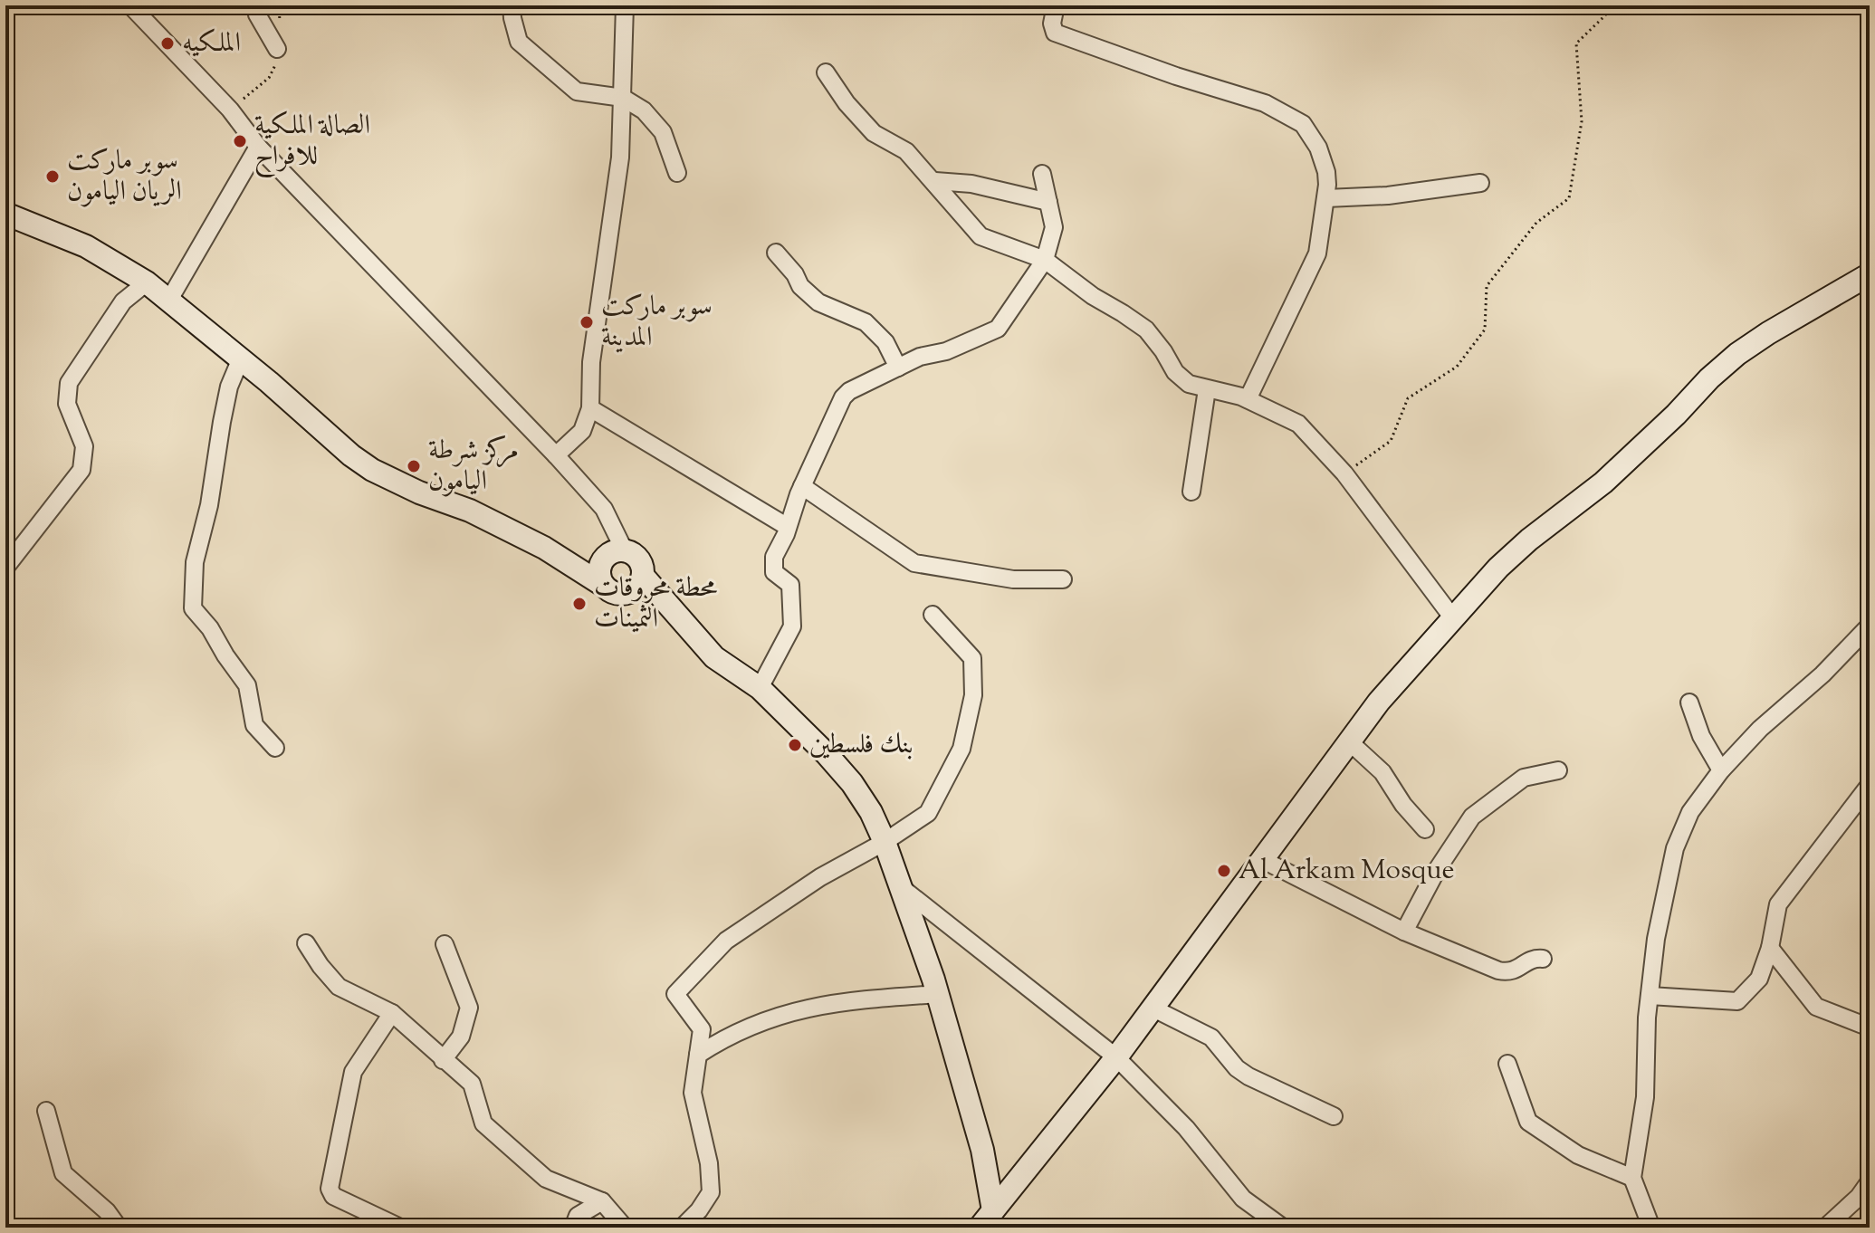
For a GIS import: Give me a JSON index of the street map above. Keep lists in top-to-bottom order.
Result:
{
  "places": [
    "الملكيه",
    "الصالة الملكية للافراح",
    "سوبر ماركت الريان اليامون",
    "سوبر ماركت المدينة",
    "مركز شرطة اليامون",
    "محطة محروقات الثمينات",
    "بنك فلسطين",
    "Al Arkam Mosque"
  ]
}
